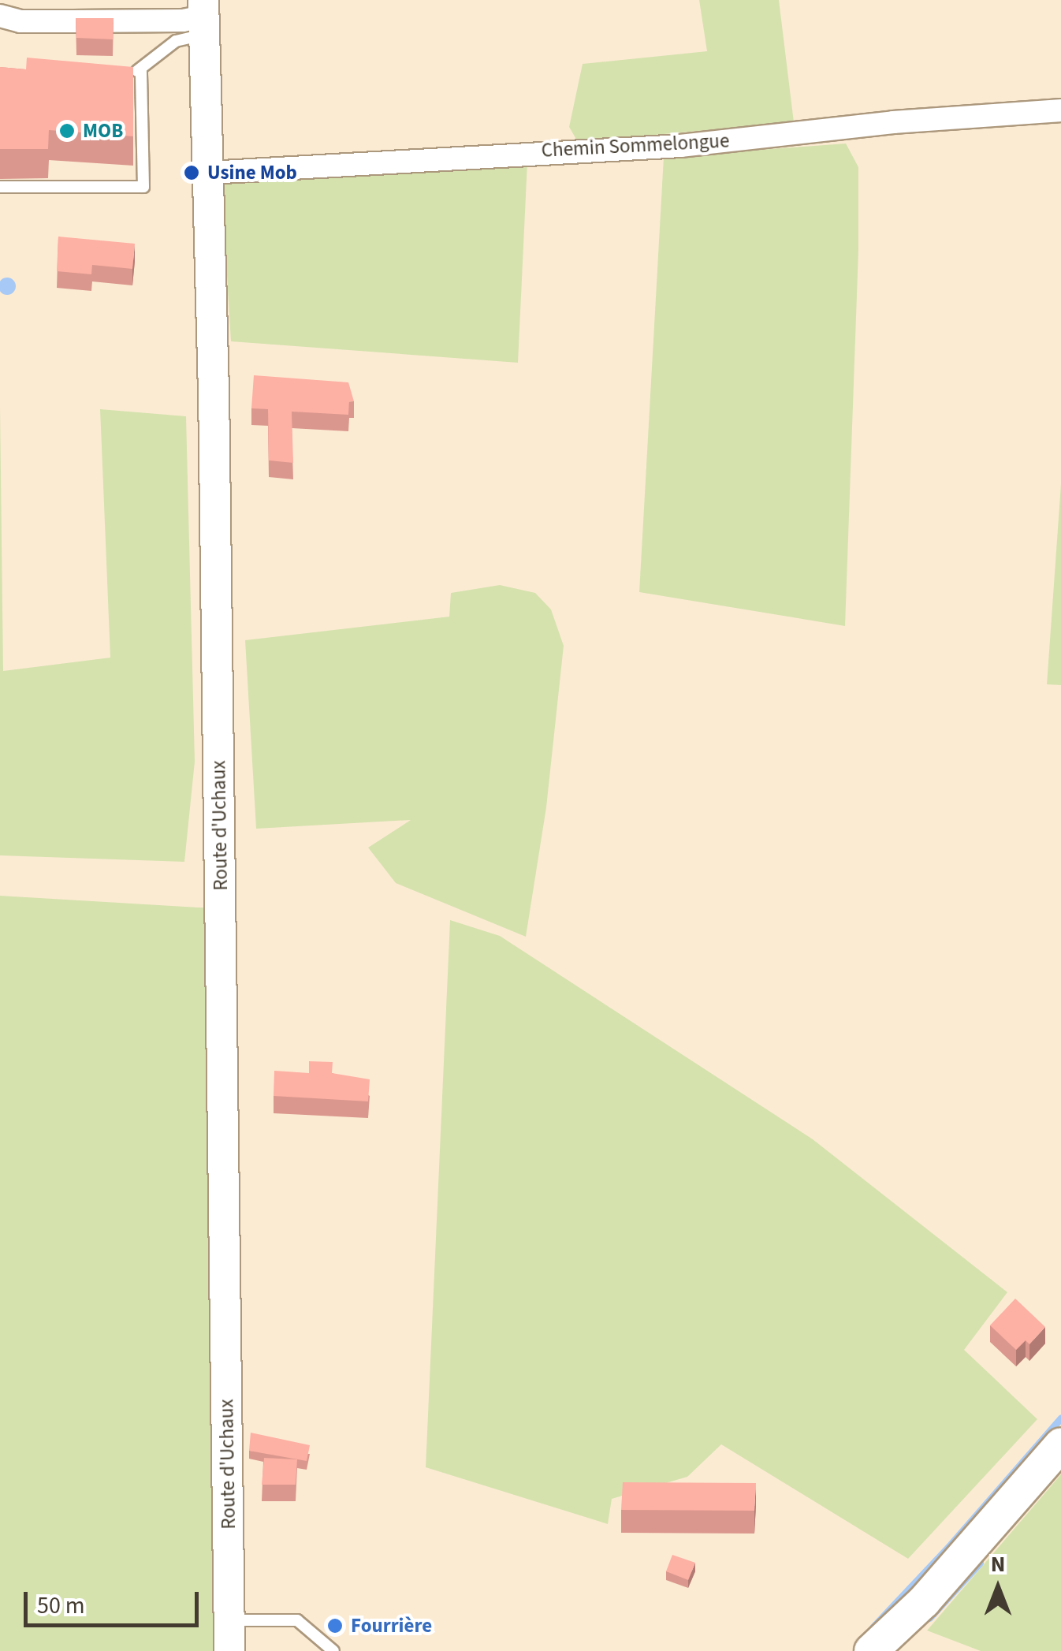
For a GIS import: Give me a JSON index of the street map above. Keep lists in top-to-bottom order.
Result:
{
  "streets": {
    "main road": ["Route d'Uchaux"],
    "street": ["Chemin Sommelongue"]
  },
  "crossings": [
    ["Chemin Sommelongue", "Route d'Uchaux"]
  ],
  "places": ["MOB", "Usine Mob", "Fourrière"],
  "scale_bar": "50 m",
  "north": "top"
}
